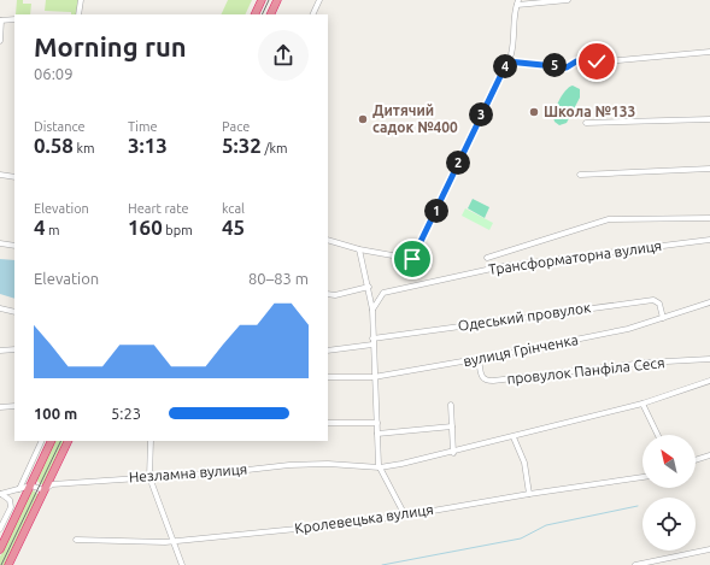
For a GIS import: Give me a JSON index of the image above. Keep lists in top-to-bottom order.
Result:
{
  "streets": {
    "street": [
      "Трансформаторна вулиця",
      "Одеський провулок",
      "вулиця Грінченка",
      "провулок Панфіла Сеся",
      "Незламна вулиця",
      "Кролевецька вулиця"
    ]
  },
  "crossings": [
    ["Одеський провулок", "вулиця Грінченка"],
    ["вулиця Грінченка", "провулок Панфіла Сеся"]
  ],
  "places": ["Школа №133", "Дитячий садок №400"],
  "north": "top left",
  "page": {
    "heading": ["Morning run", "06:09"],
    "pins": [
      "5",
      "4",
      "3",
      "2",
      "1"
    ],
    "stats": [
      ["Distance", "0.58 km"],
      ["Time", "3:13"],
      ["Pace", "5:32 /km"],
      ["Elevation", "4 m"],
      ["Heart rate", "160 bpm"],
      ["kcal", "45"]
    ],
    "chart": ["Elevation", "80–83 m"],
    "list": [
      {
        "name": "100 m",
        "note": "5:23"
      }
    ]
  }
}
